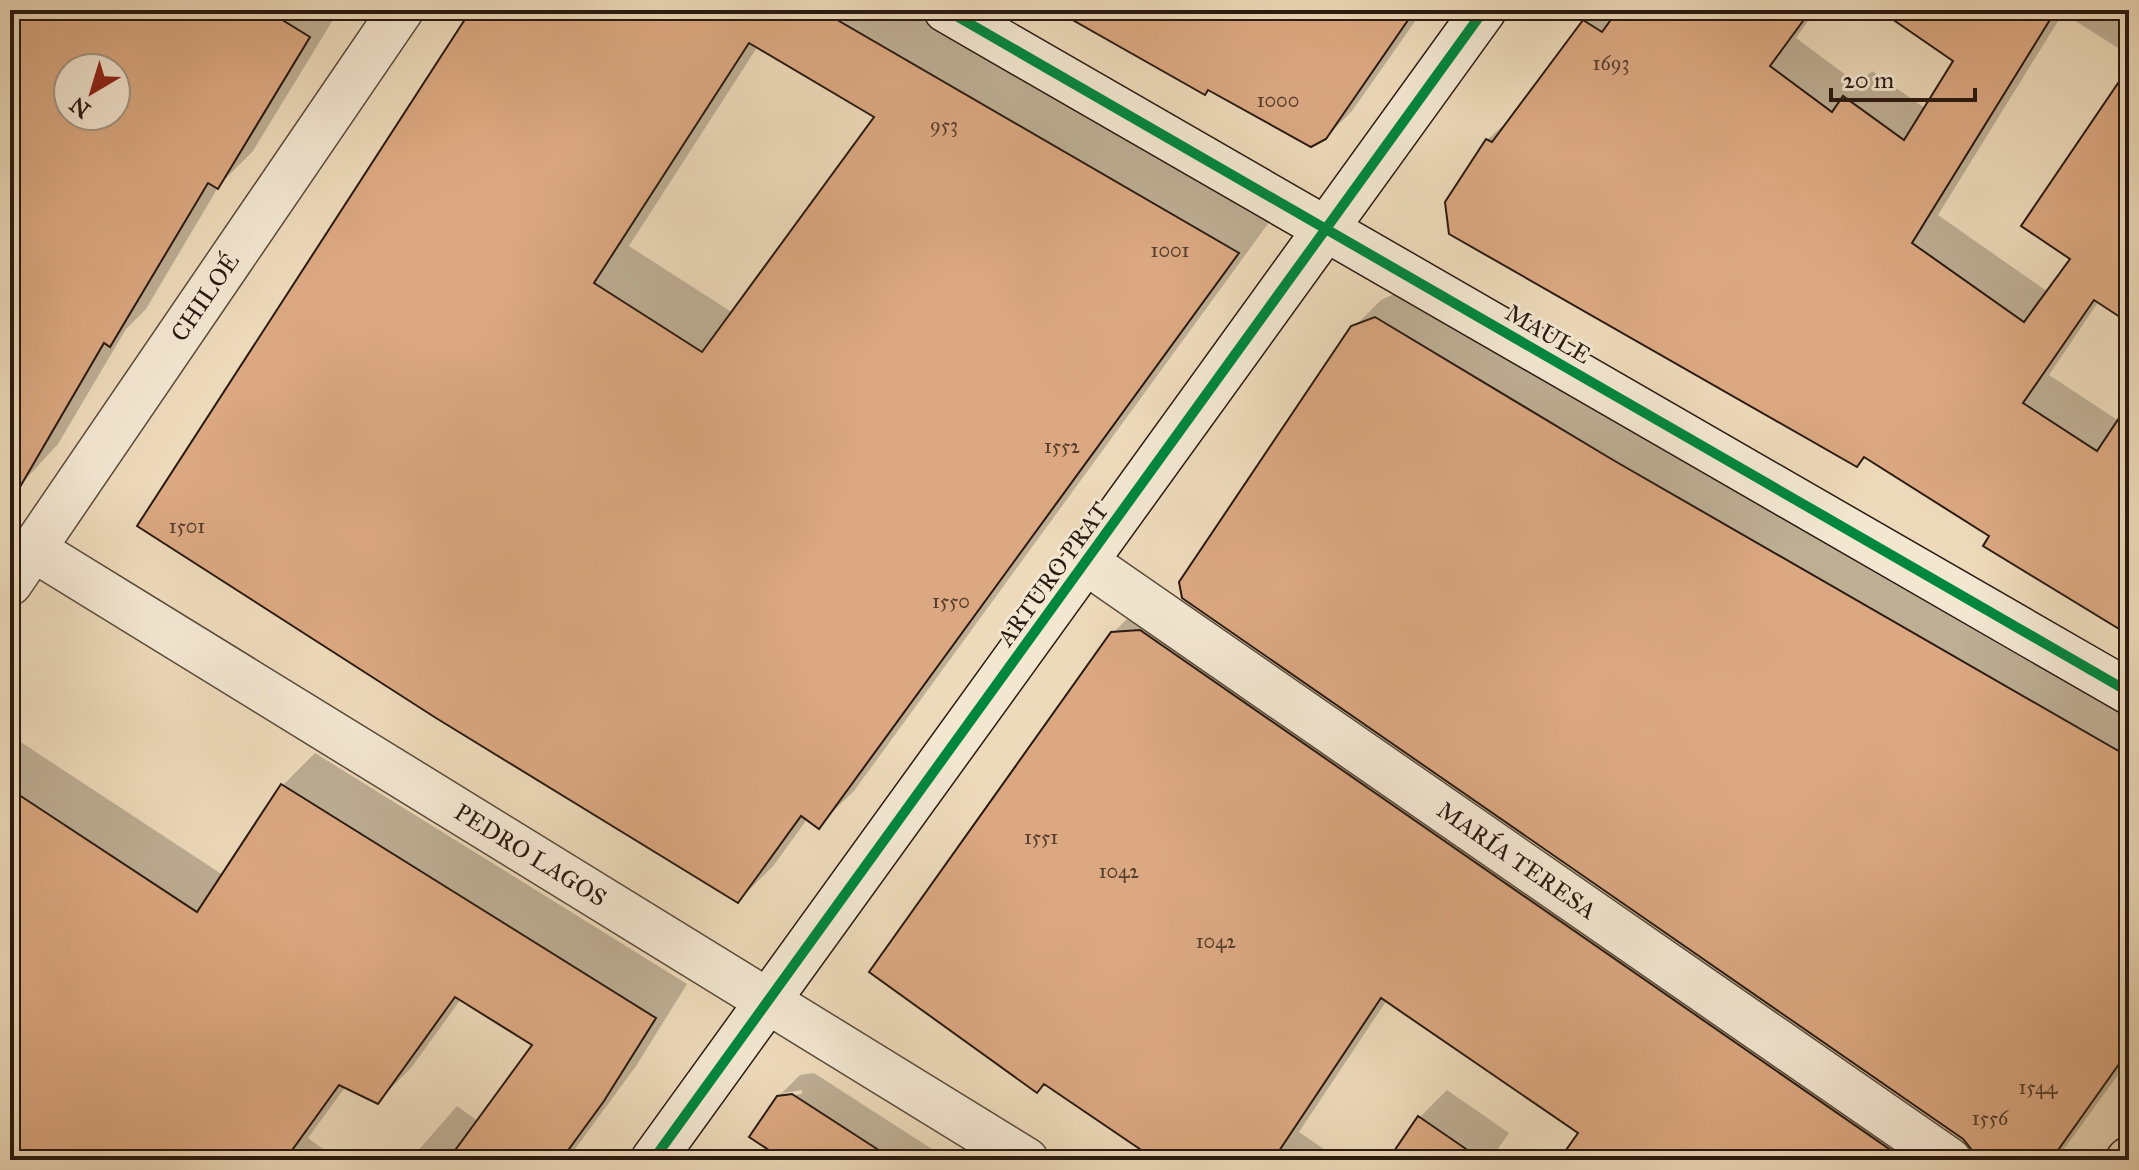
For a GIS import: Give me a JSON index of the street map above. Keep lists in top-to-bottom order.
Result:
{
  "streets": {
    "street": [
      "CHILOÉ",
      "MAULE",
      "ARTURO PRAT",
      "PEDRO LAGOS",
      "MARÍA TERESA"
    ]
  },
  "crossings": [
    ["CHILOÉ", "PEDRO LAGOS"],
    ["MAULE", "ARTURO PRAT"],
    ["ARTURO PRAT", "PEDRO LAGOS"],
    ["ARTURO PRAT", "MARÍA TERESA"]
  ],
  "house_numbers": [
    "1693",
    "1000",
    "953",
    "1001",
    "1552",
    "1501",
    "1550",
    "1551",
    "1042",
    "1042",
    "1544",
    "1556"
  ],
  "scale_bar": "20 m",
  "north": "bottom left"
}
